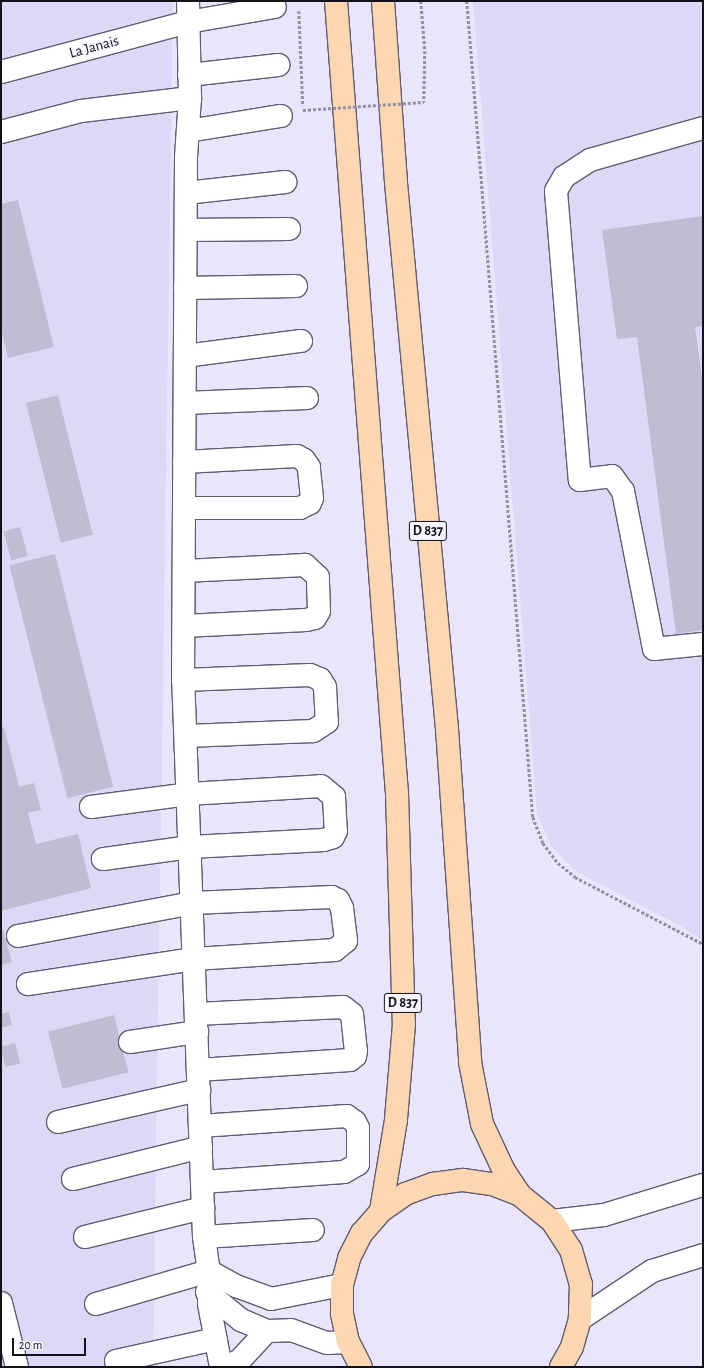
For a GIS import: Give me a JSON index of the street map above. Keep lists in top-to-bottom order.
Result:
{
  "streets": {
    "main road": ["D 837"],
    "street": ["La Janais"]
  },
  "scale_bar": "20 m"
}
